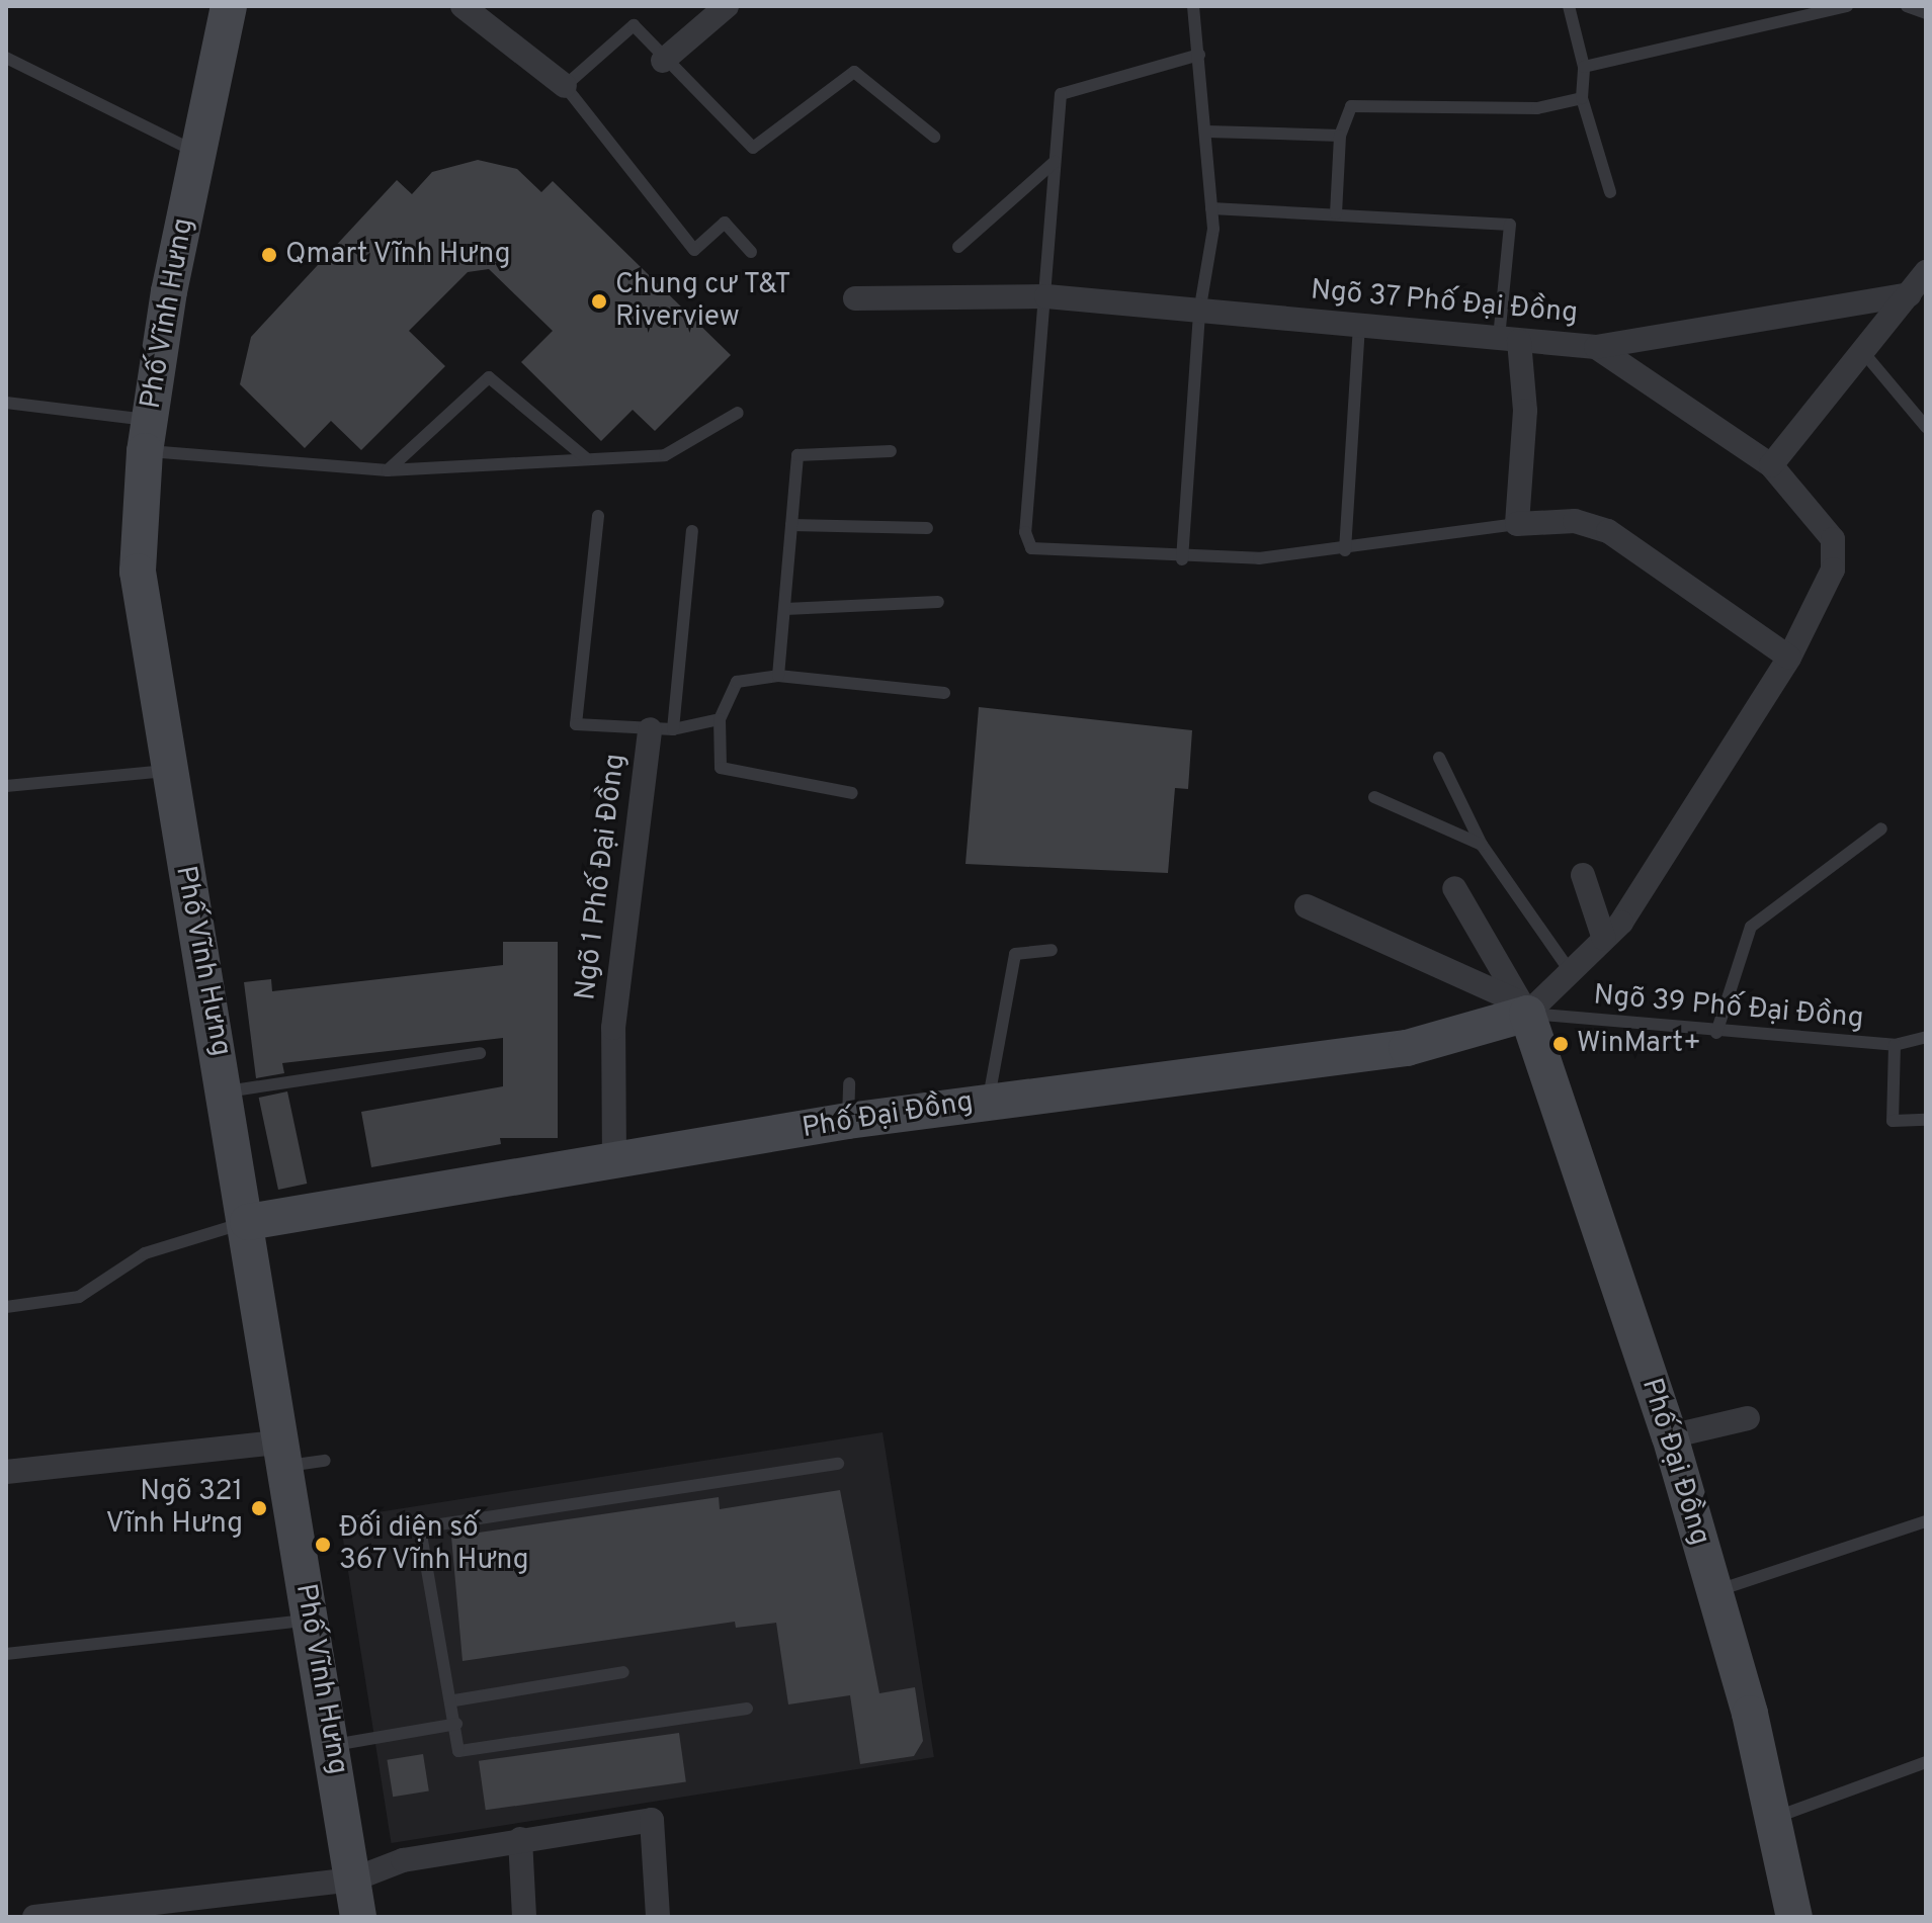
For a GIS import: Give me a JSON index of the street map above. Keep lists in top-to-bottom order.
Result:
{
  "streets": {
    "street": [
      "Ngõ 37 Phố Đại Đồng",
      "Phố Vĩnh Hưng",
      "Ngõ 1 Phố Đại Đồng",
      "Phố Đại Đồng"
    ],
    "lane": ["Ngõ 39 Phố Đại Đồng"]
  },
  "crossings": [
    ["Ngõ 37 Phố Đại Đồng", "Phố Đại Đồng"],
    ["Phố Vĩnh Hưng", "Phố Đại Đồng"],
    ["Ngõ 1 Phố Đại Đồng", "Phố Đại Đồng"],
    ["Ngõ 39 Phố Đại Đồng", "Phố Đại Đồng"]
  ],
  "places": [
    "Qmart Vĩnh Hưng",
    "Chung cư T&T Riverview",
    "WinMart+",
    "Ngõ 321 Vĩnh Hưng",
    "Đối diện số 367 Vĩnh Hưng"
  ]
}
